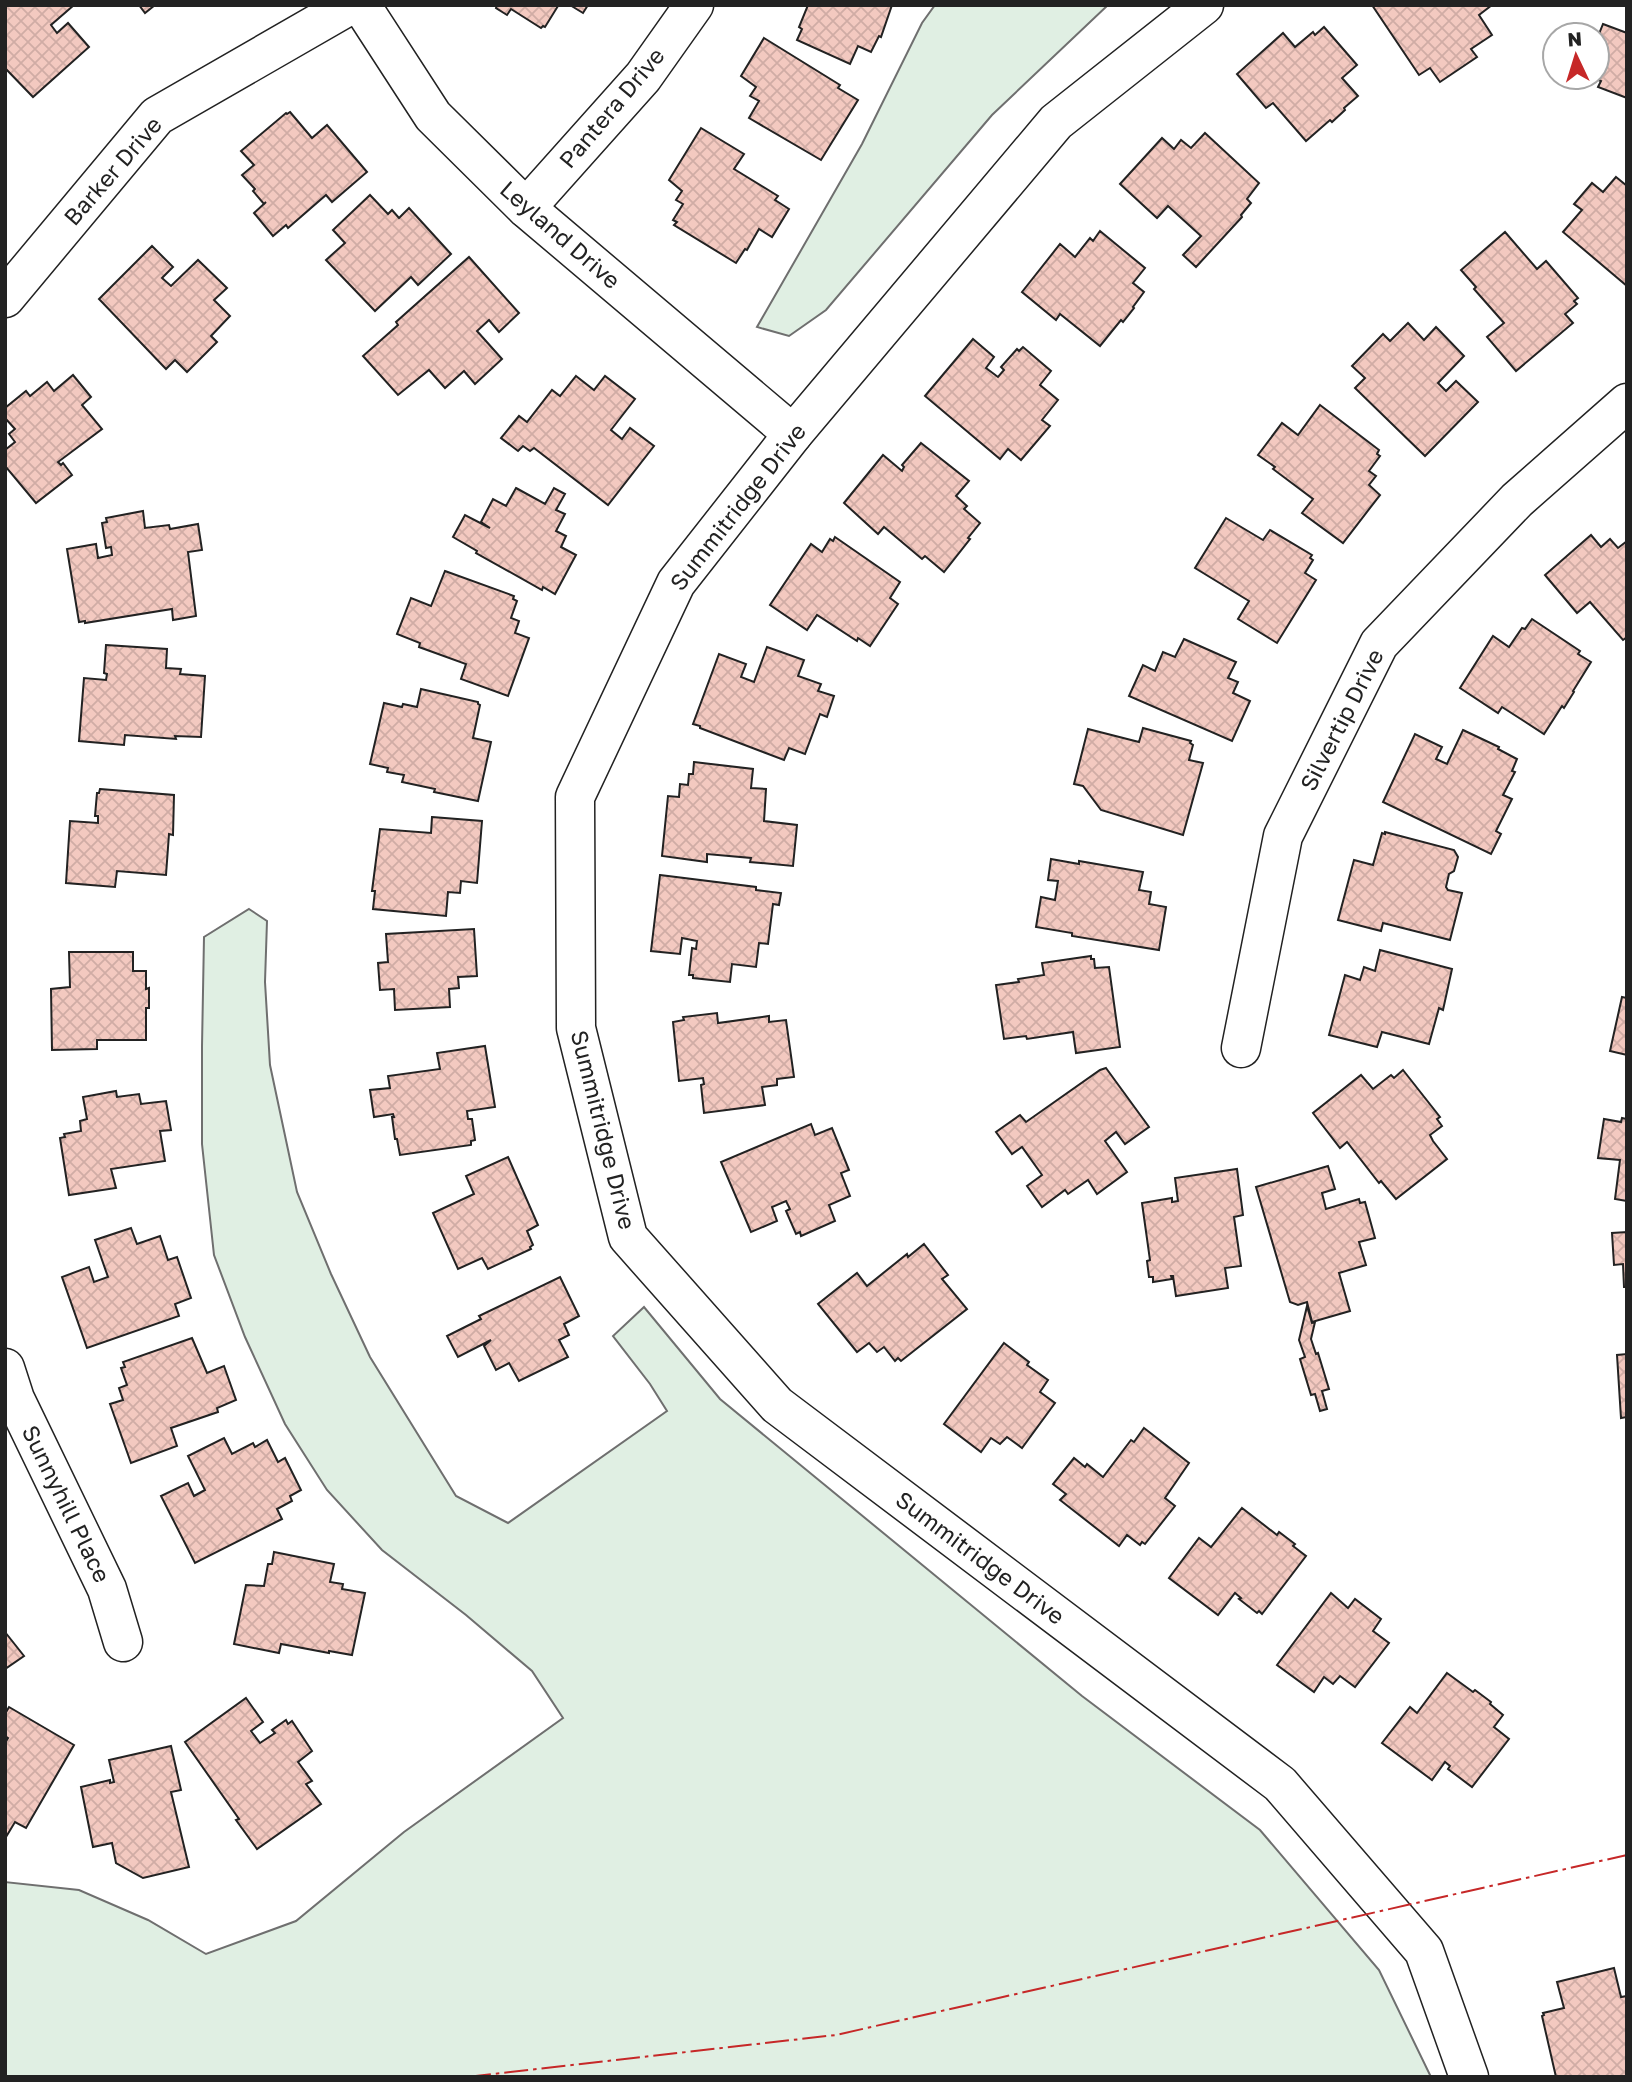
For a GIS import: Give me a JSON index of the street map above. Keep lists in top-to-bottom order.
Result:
{
  "streets": {
    "street": [
      "Pantera Drive",
      "Barker Drive",
      "Leyland Drive",
      "Summitridge Drive",
      "Silvertip Drive",
      "Sunnyhill Place"
    ]
  },
  "crossings": [
    ["Pantera Drive", "Leyland Drive"],
    ["Leyland Drive", "Summitridge Drive"]
  ],
  "north": "top"
}
